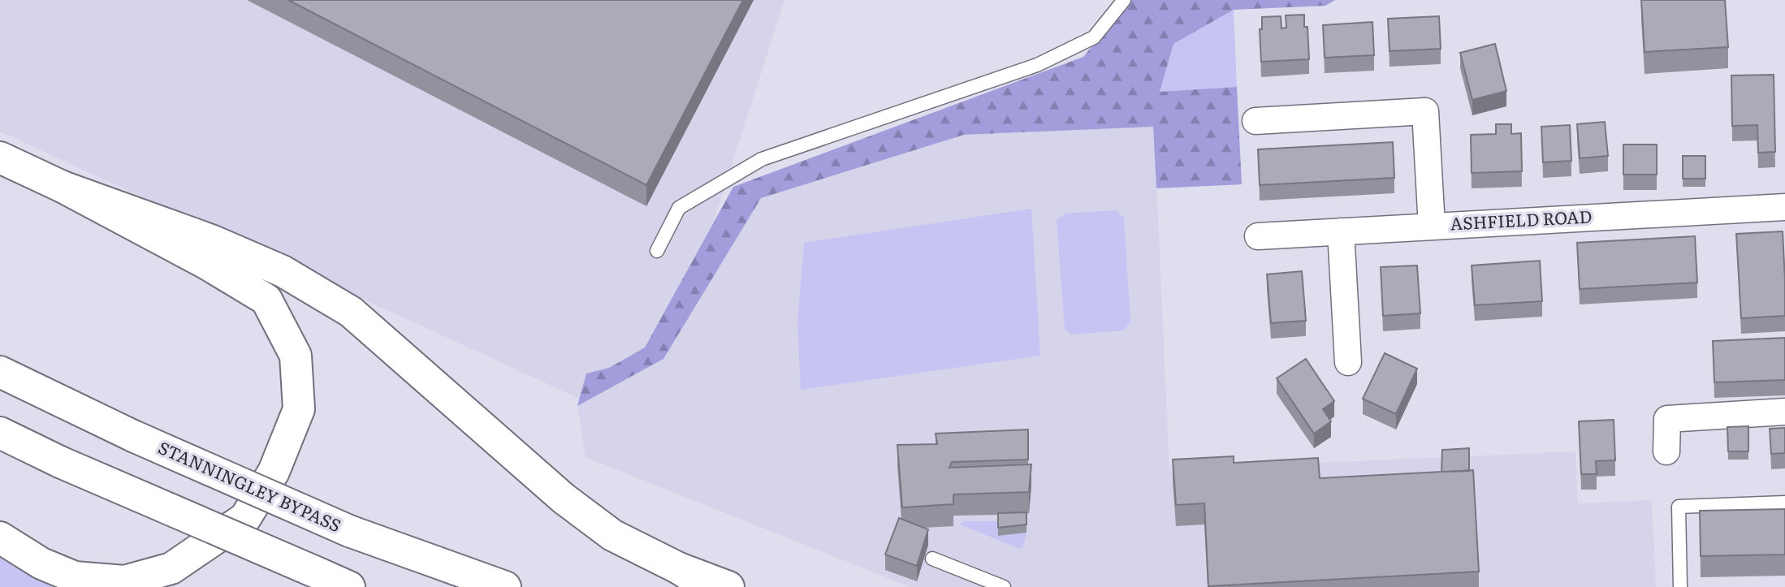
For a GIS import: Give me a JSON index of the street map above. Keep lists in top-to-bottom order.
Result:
{
  "streets": {
    "main road": ["STANNINGLEY BYPASS"],
    "street": ["ASHFIELD ROAD"]
  }
}
